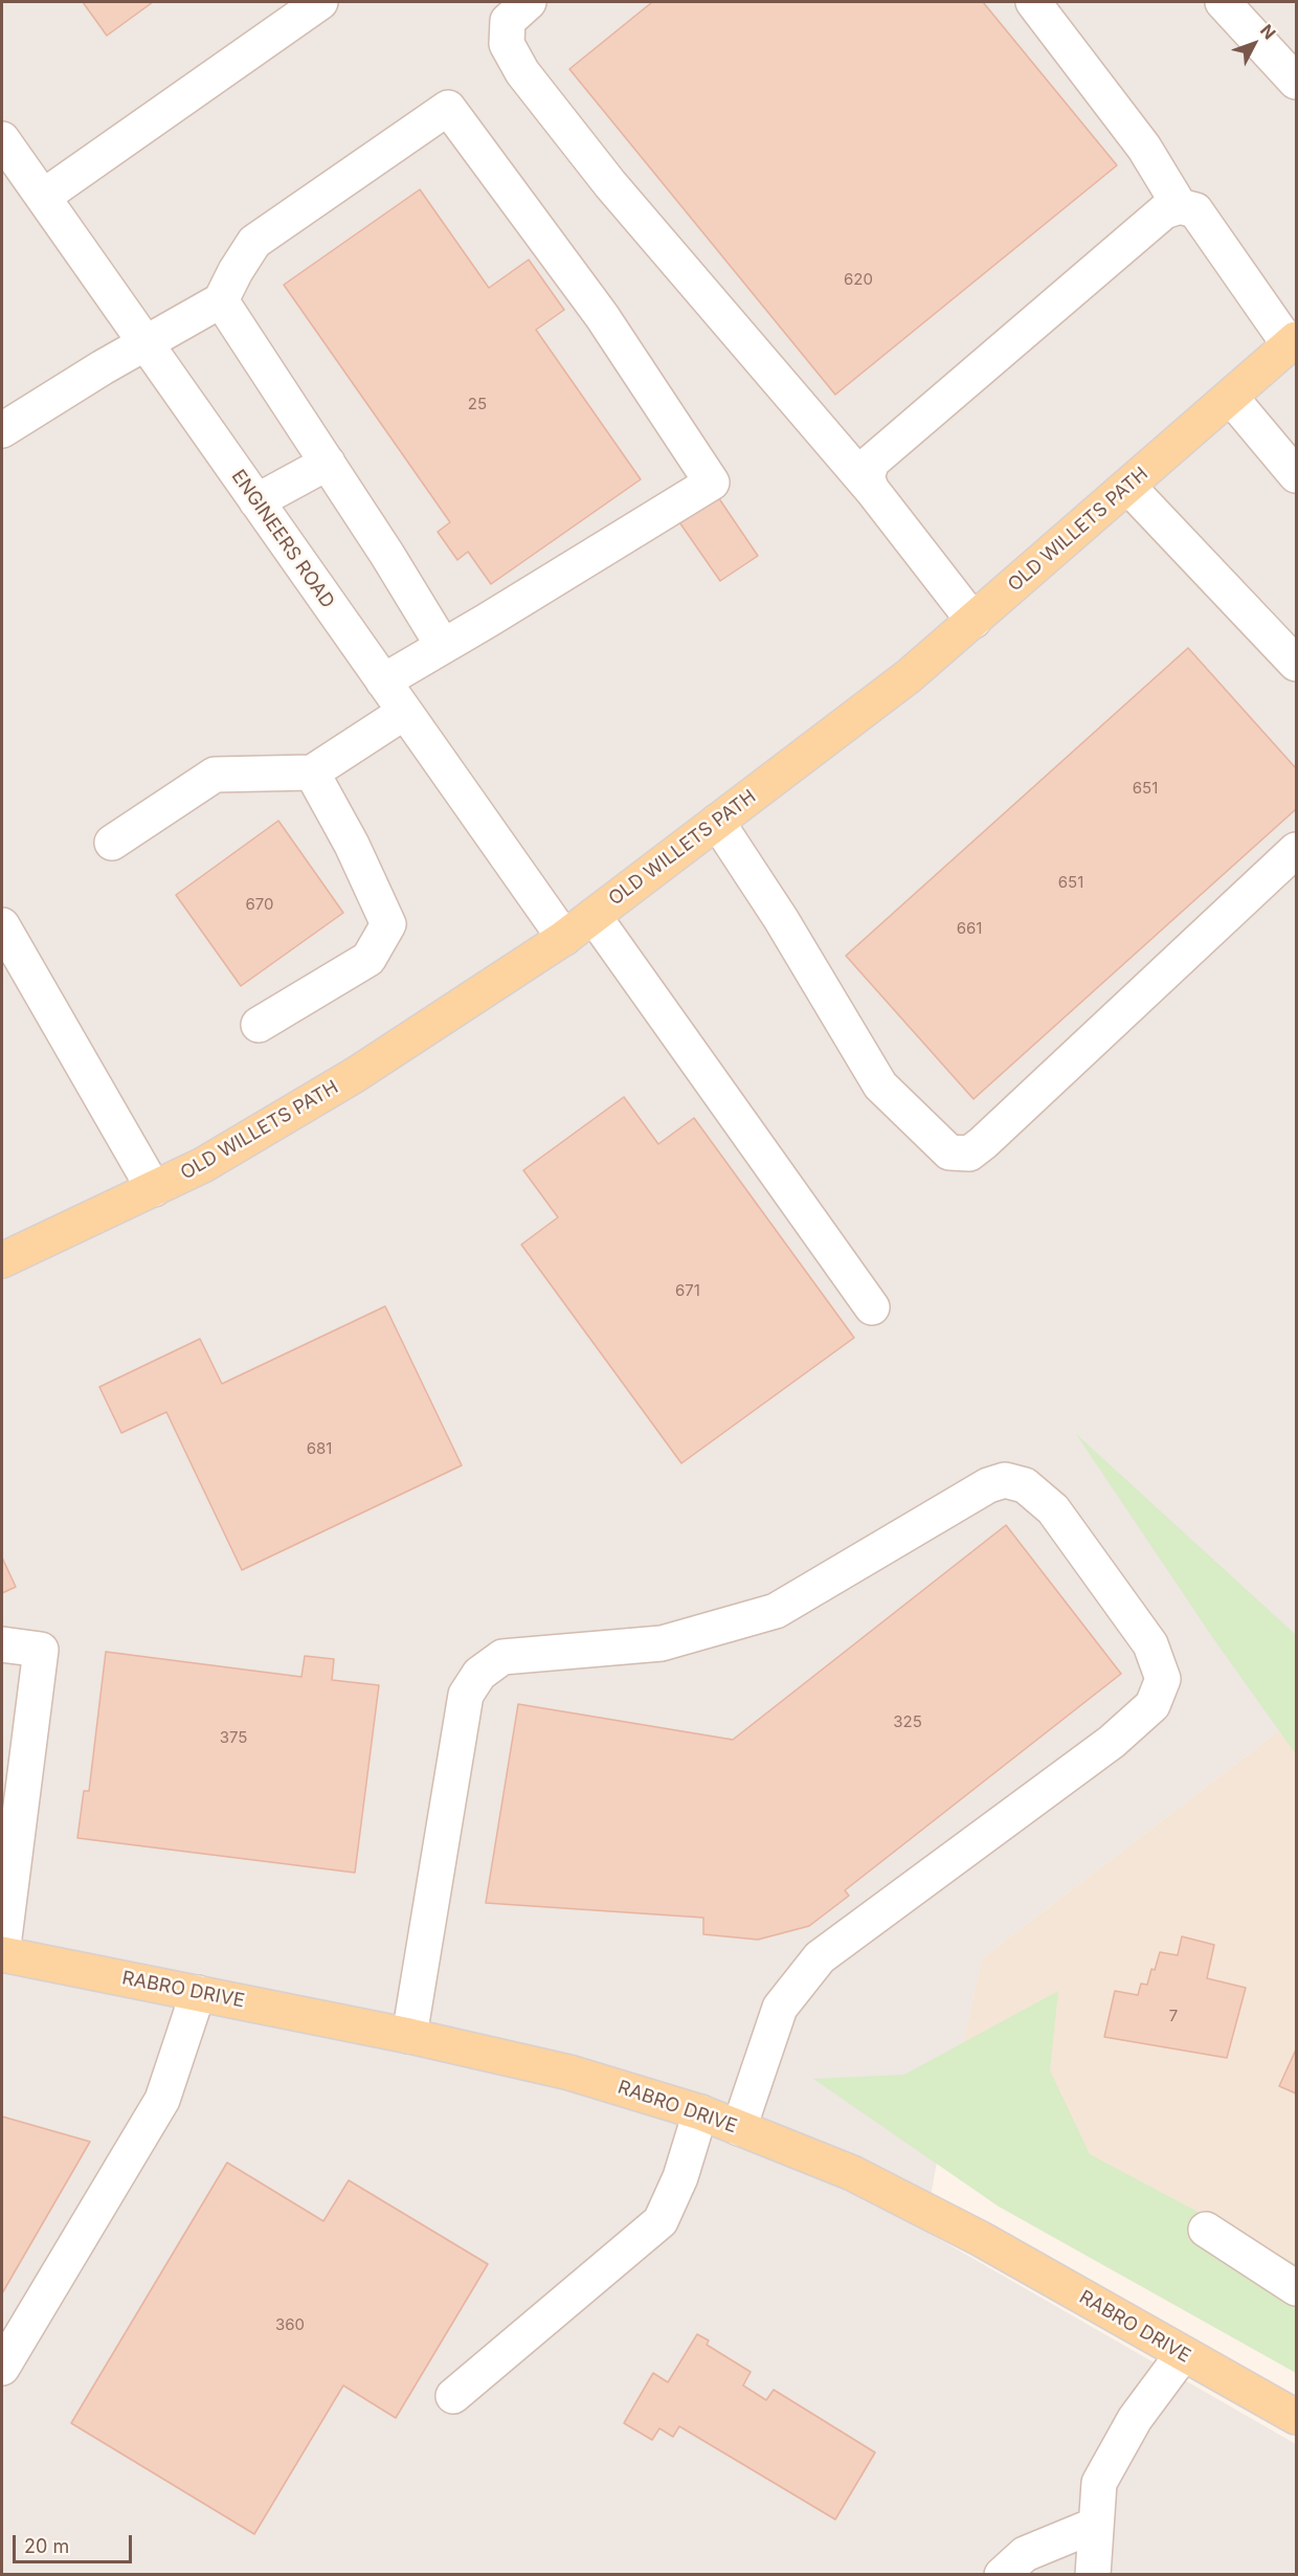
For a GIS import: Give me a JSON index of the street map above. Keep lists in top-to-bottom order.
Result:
{
  "streets": {
    "main road": ["OLD WILLETS PATH", "RABRO DRIVE"],
    "street": ["ENGINEERS ROAD"]
  },
  "crossings": [
    ["OLD WILLETS PATH", "ENGINEERS ROAD"]
  ],
  "house_numbers": [
    "620",
    "25",
    "651",
    "651",
    "670",
    "661",
    "671",
    "681",
    "325",
    "375",
    "7",
    "360"
  ],
  "scale_bar": "20 m",
  "north": "top right"
}
